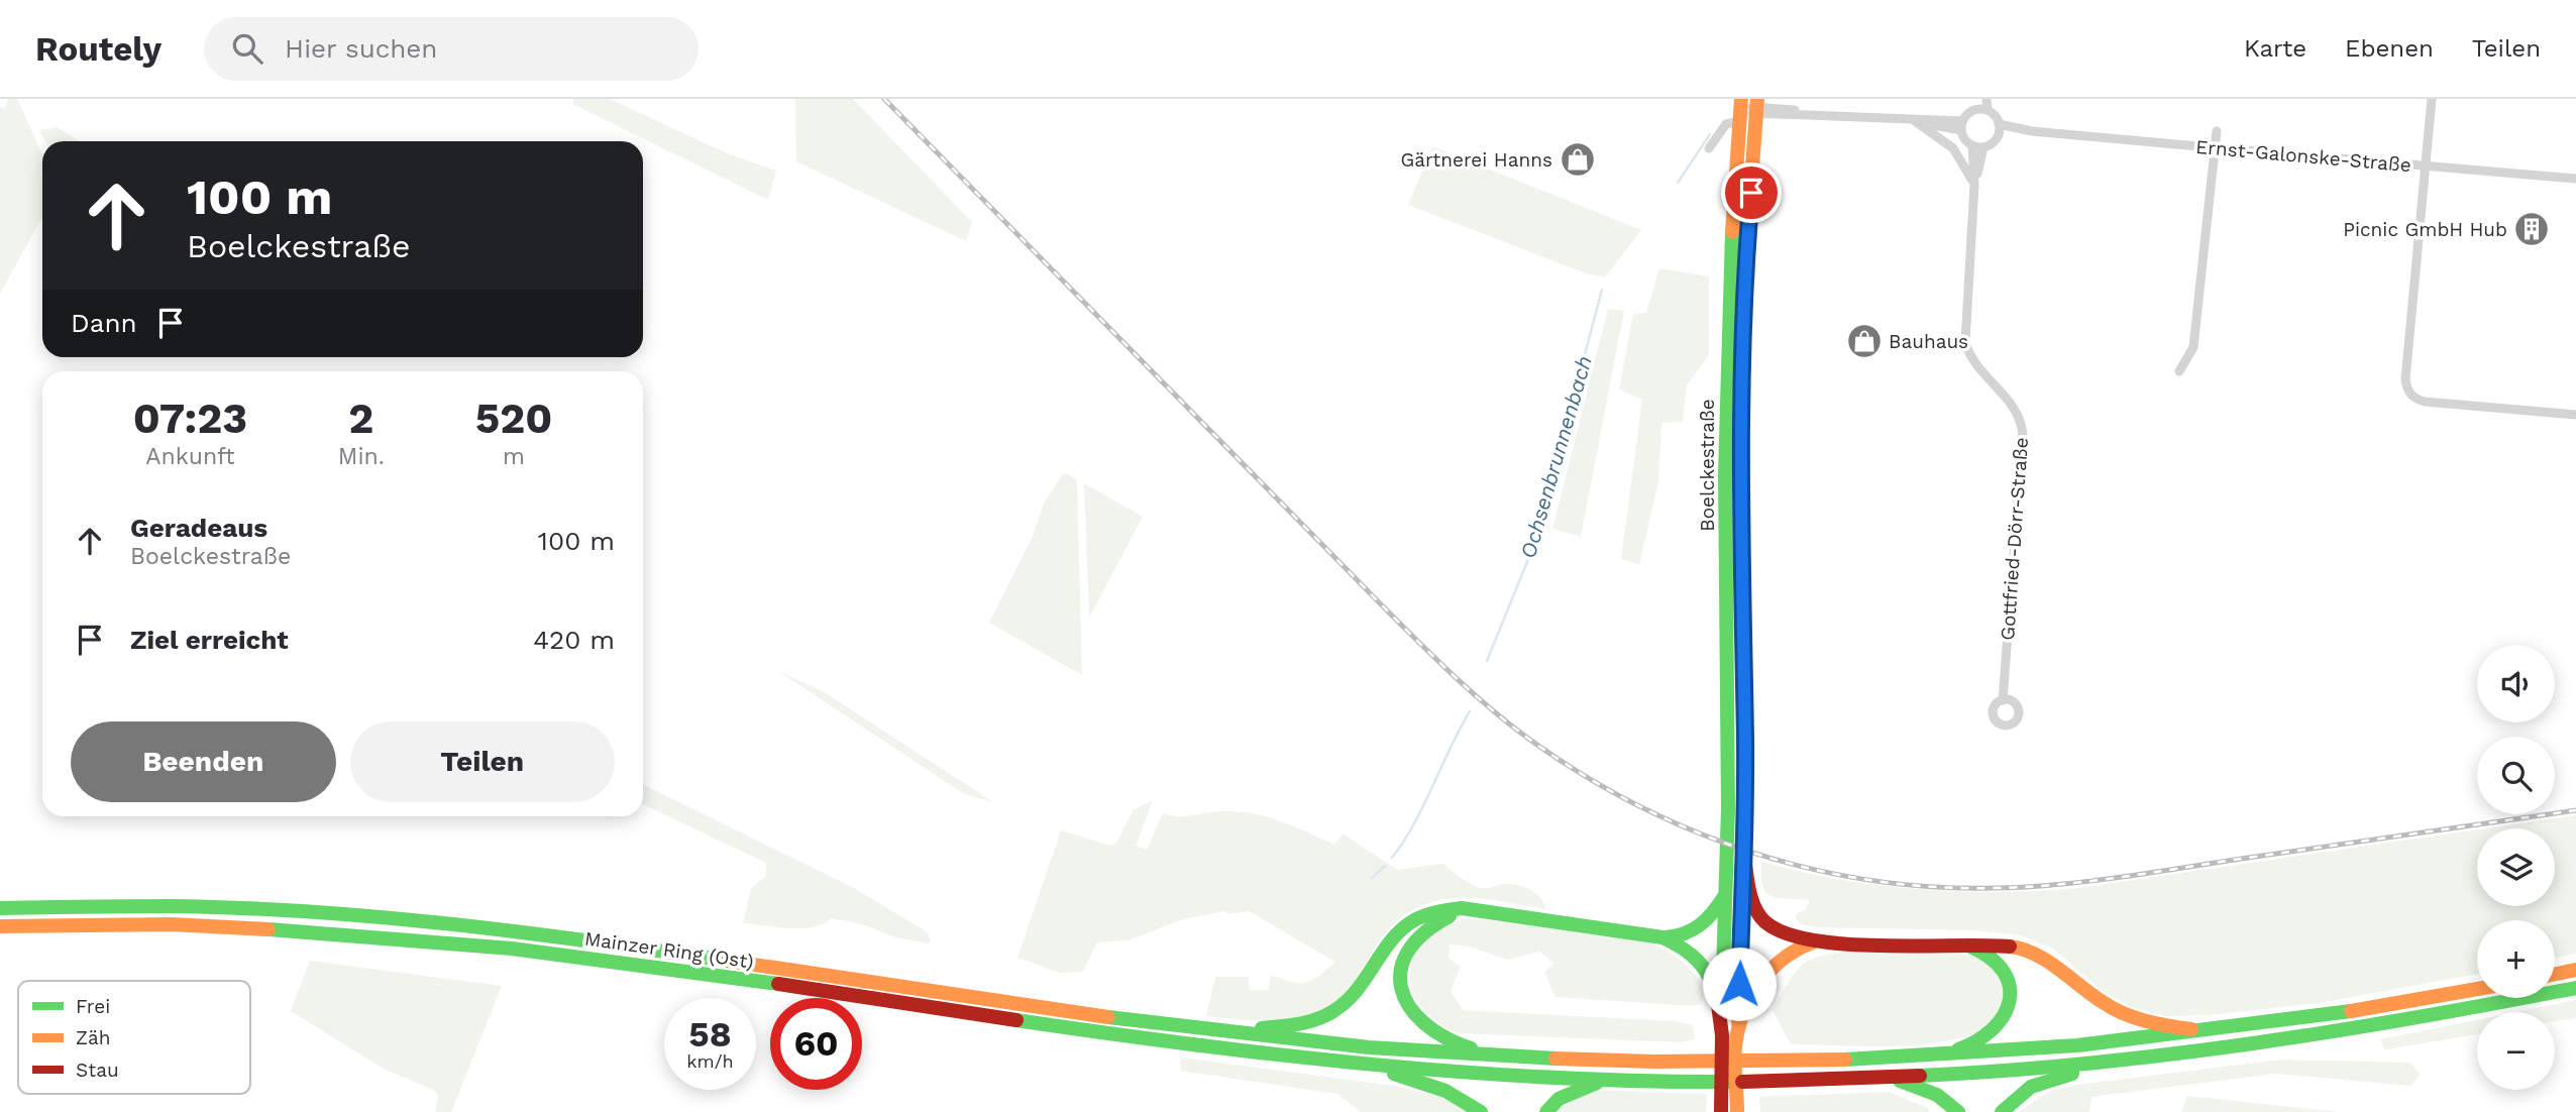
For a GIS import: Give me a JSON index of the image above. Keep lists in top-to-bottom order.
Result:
{
  "streets": {
    "main road": ["Boelckestraße", "Mainzer Ring (Ost)"],
    "street": ["Ernst-Galonske-Straße", "Gottfried-Dörr-Straße"]
  },
  "crossings": [
    ["Ernst-Galonske-Straße", "Gottfried-Dörr-Straße"]
  ],
  "water": ["Ochsenbrunnenbach"],
  "places": {
    "shop": ["Gärtnerei Hanns", "Bauhaus"],
    "building": ["Picnic GmbH Hub"]
  },
  "legend": ["Frei", "Zäh", "Stau"],
  "page": {
    "header": "Routely",
    "search": "Hier suchen",
    "nav": ["Karte", "Ebenen", "Teilen"],
    "turn": ["100 m", "Boelckestraße"],
    "then": "Dann",
    "eta": [
      "07:23",
      "Ankunft",
      "2",
      "Min.",
      "520",
      "m"
    ],
    "list": [
      {
        "name": "Geradeaus",
        "note": "Boelckestraße",
        "value": "100 m"
      },
      {
        "name": "Ziel erreicht",
        "value": "420 m"
      }
    ],
    "map_buttons": ["+", "−"],
    "buttons": ["Beenden", "Teilen"],
    "speed": "58 km/h",
    "limit": "60"
  }
}
